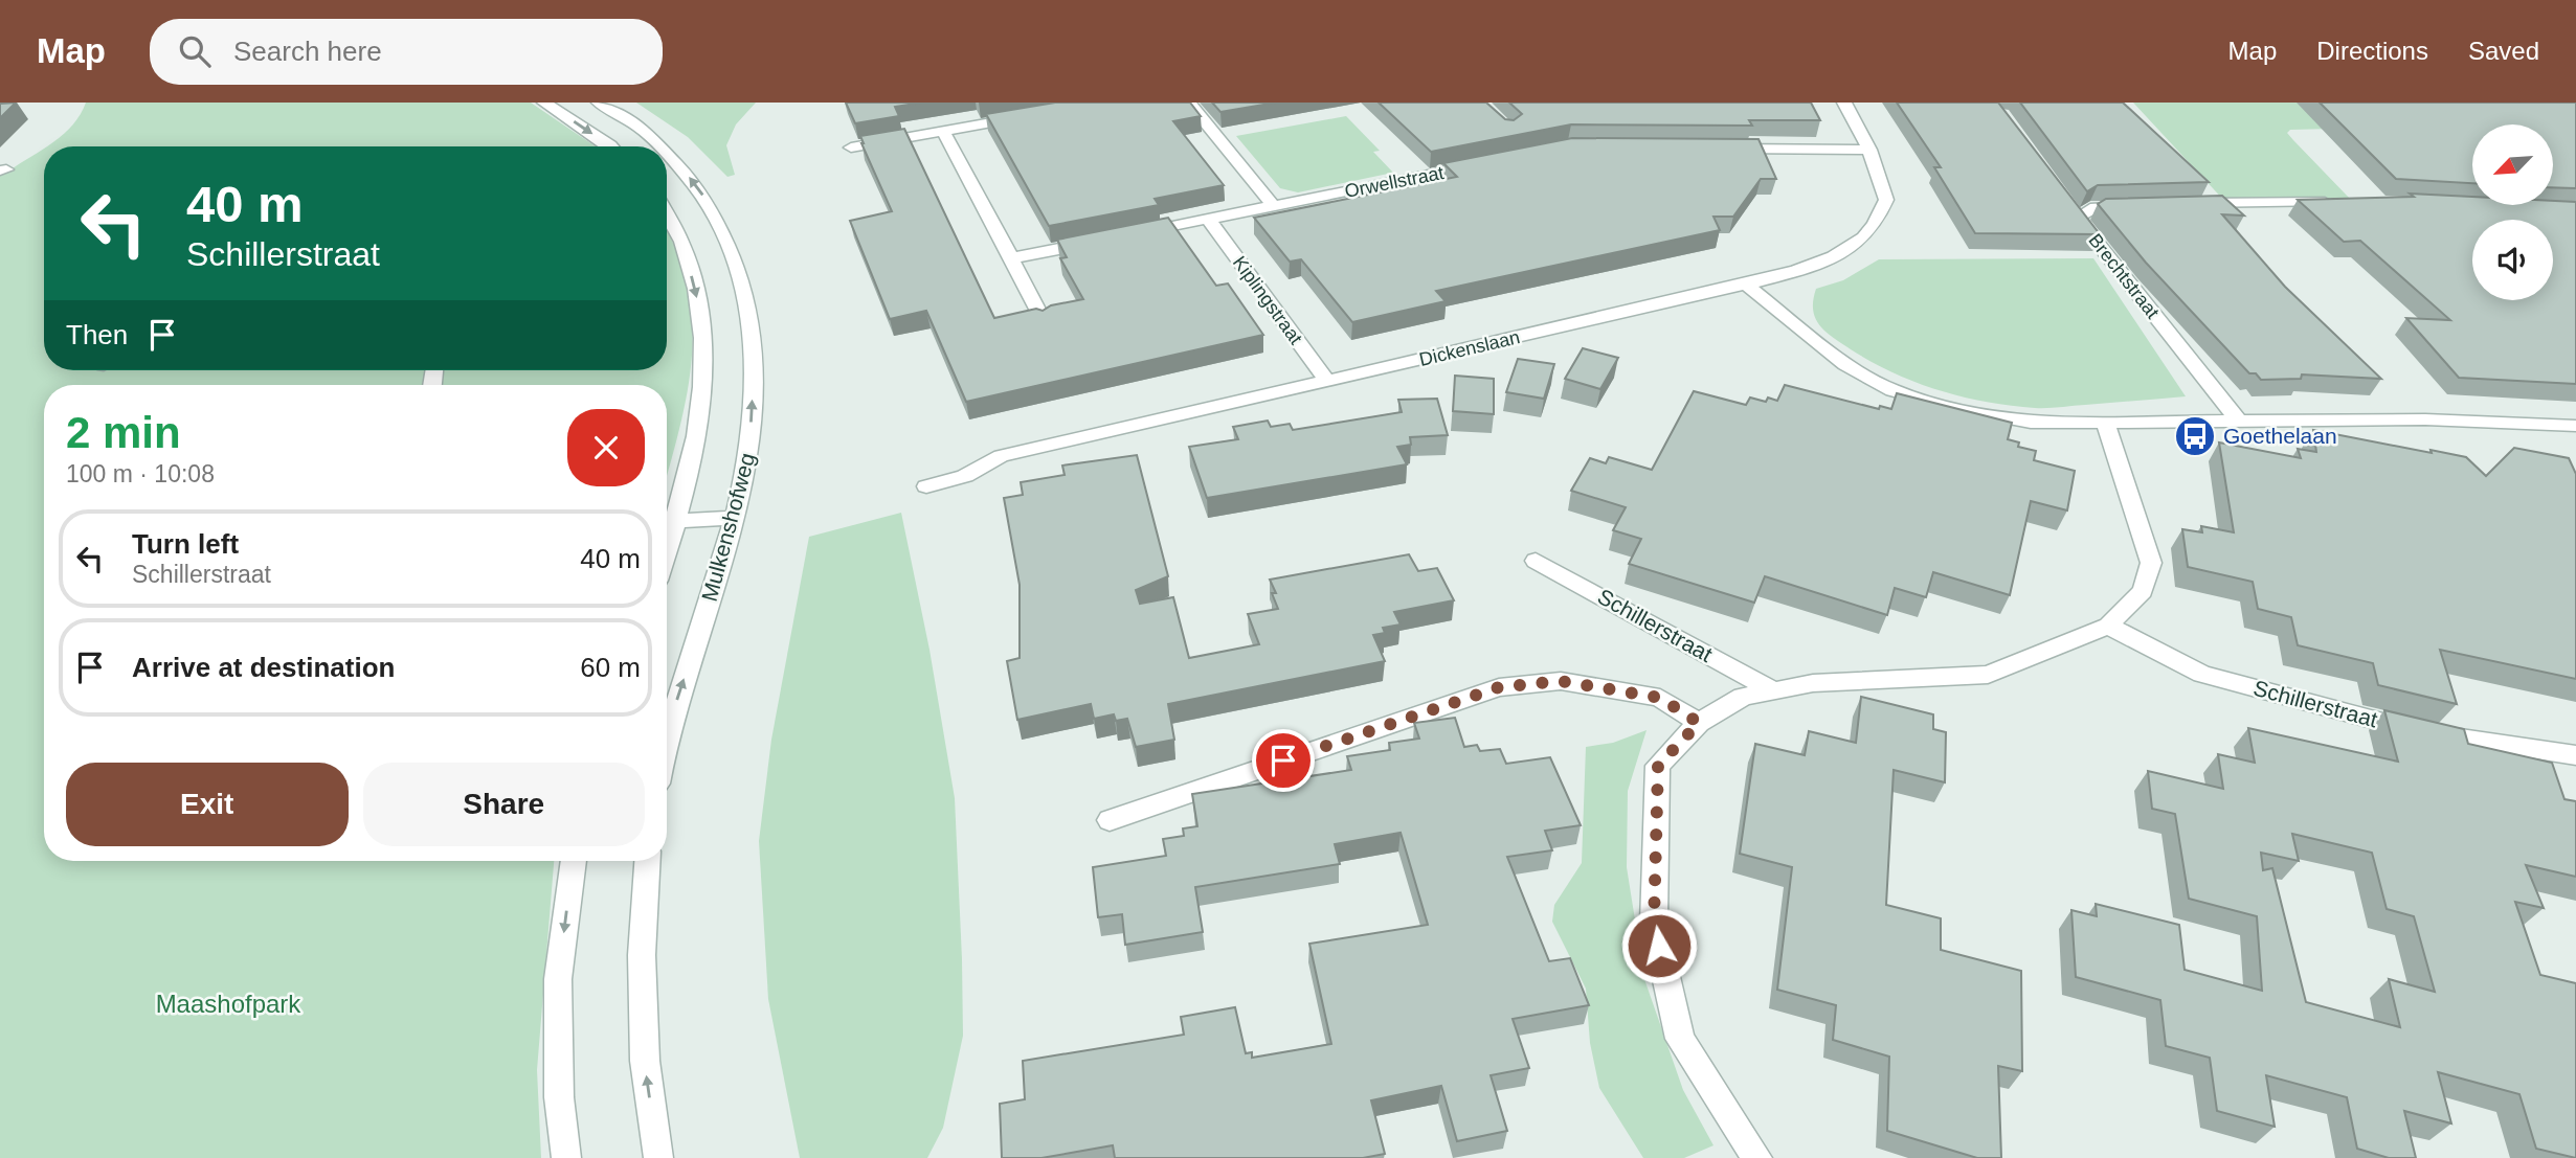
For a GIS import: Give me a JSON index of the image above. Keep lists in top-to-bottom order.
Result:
{
  "streets": {
    "street": [
      "Orwellstraat",
      "Brechtstraat",
      "Kiplingstraat",
      "Dickenslaan",
      "Mulkenshofweg",
      "Schillerstraat"
    ]
  },
  "crossings": [
    ["Orwellstraat", "Kiplingstraat"],
    ["Kiplingstraat", "Dickenslaan"]
  ],
  "parks": ["Maashofpark"],
  "places": {
    "bus stop": ["Goethelaan"]
  },
  "north": "bottom left",
  "page": {
    "header": "Map",
    "search": "Search here",
    "nav": ["Map", "Directions", "Saved"],
    "turn": ["40 m", "Schillerstraat"],
    "then": "Then",
    "heading": ["2 min", "100 m · 10:08"],
    "list": [
      {
        "name": "Turn left",
        "note": "Schillerstraat",
        "value": "40 m"
      },
      {
        "name": "Arrive at destination",
        "value": "60 m"
      }
    ],
    "buttons": ["Exit", "Share"]
  }
}
